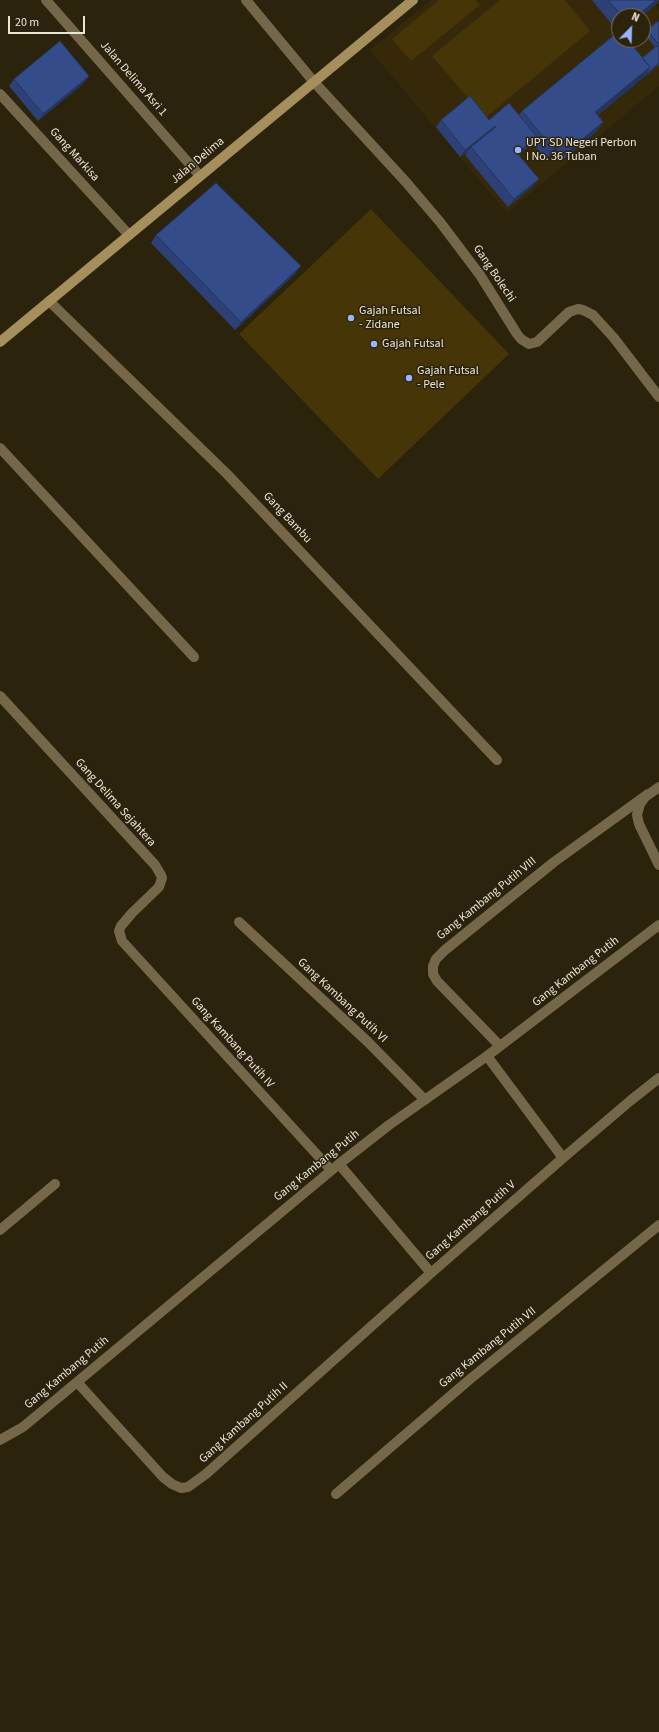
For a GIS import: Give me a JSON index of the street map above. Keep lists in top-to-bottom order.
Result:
{
  "streets": {
    "street": [
      "Jalan Delima Asri 1",
      "Gang Markisa",
      "Jalan Delima",
      "Gang Bolechi",
      "Gang Bambu",
      "Gang Delima Sejahtera",
      "Gang Kambang Putih VIII",
      "Gang Kambang Putih",
      "Gang Kambang Putih VI",
      "Gang Kambang Putih IV",
      "Gang Kambang Putih V",
      "Gang Kambang Putih VII",
      "Gang Kambang Putih II"
    ]
  },
  "crossings": [
    ["Jalan Delima Asri 1", "Jalan Delima"],
    ["Gang Markisa", "Jalan Delima"],
    ["Jalan Delima", "Gang Bolechi"],
    ["Jalan Delima", "Gang Bambu"],
    ["Gang Delima Sejahtera", "Gang Kambang Putih IV"],
    ["Gang Kambang Putih VIII", "Gang Kambang Putih"],
    ["Gang Kambang Putih", "Gang Kambang Putih VI"],
    ["Gang Kambang Putih", "Gang Kambang Putih IV"],
    ["Gang Kambang Putih", "Gang Kambang Putih V"],
    ["Gang Kambang Putih", "Gang Kambang Putih II"],
    ["Gang Kambang Putih V", "Gang Kambang Putih II"]
  ],
  "places": [
    "UPT SD Negeri Perbon I No. 36 Tuban",
    "Gajah Futsal - Zidane",
    "Gajah Futsal",
    "Gajah Futsal - Pele"
  ],
  "scale_bar": "20 m",
  "north": "top right"
}
